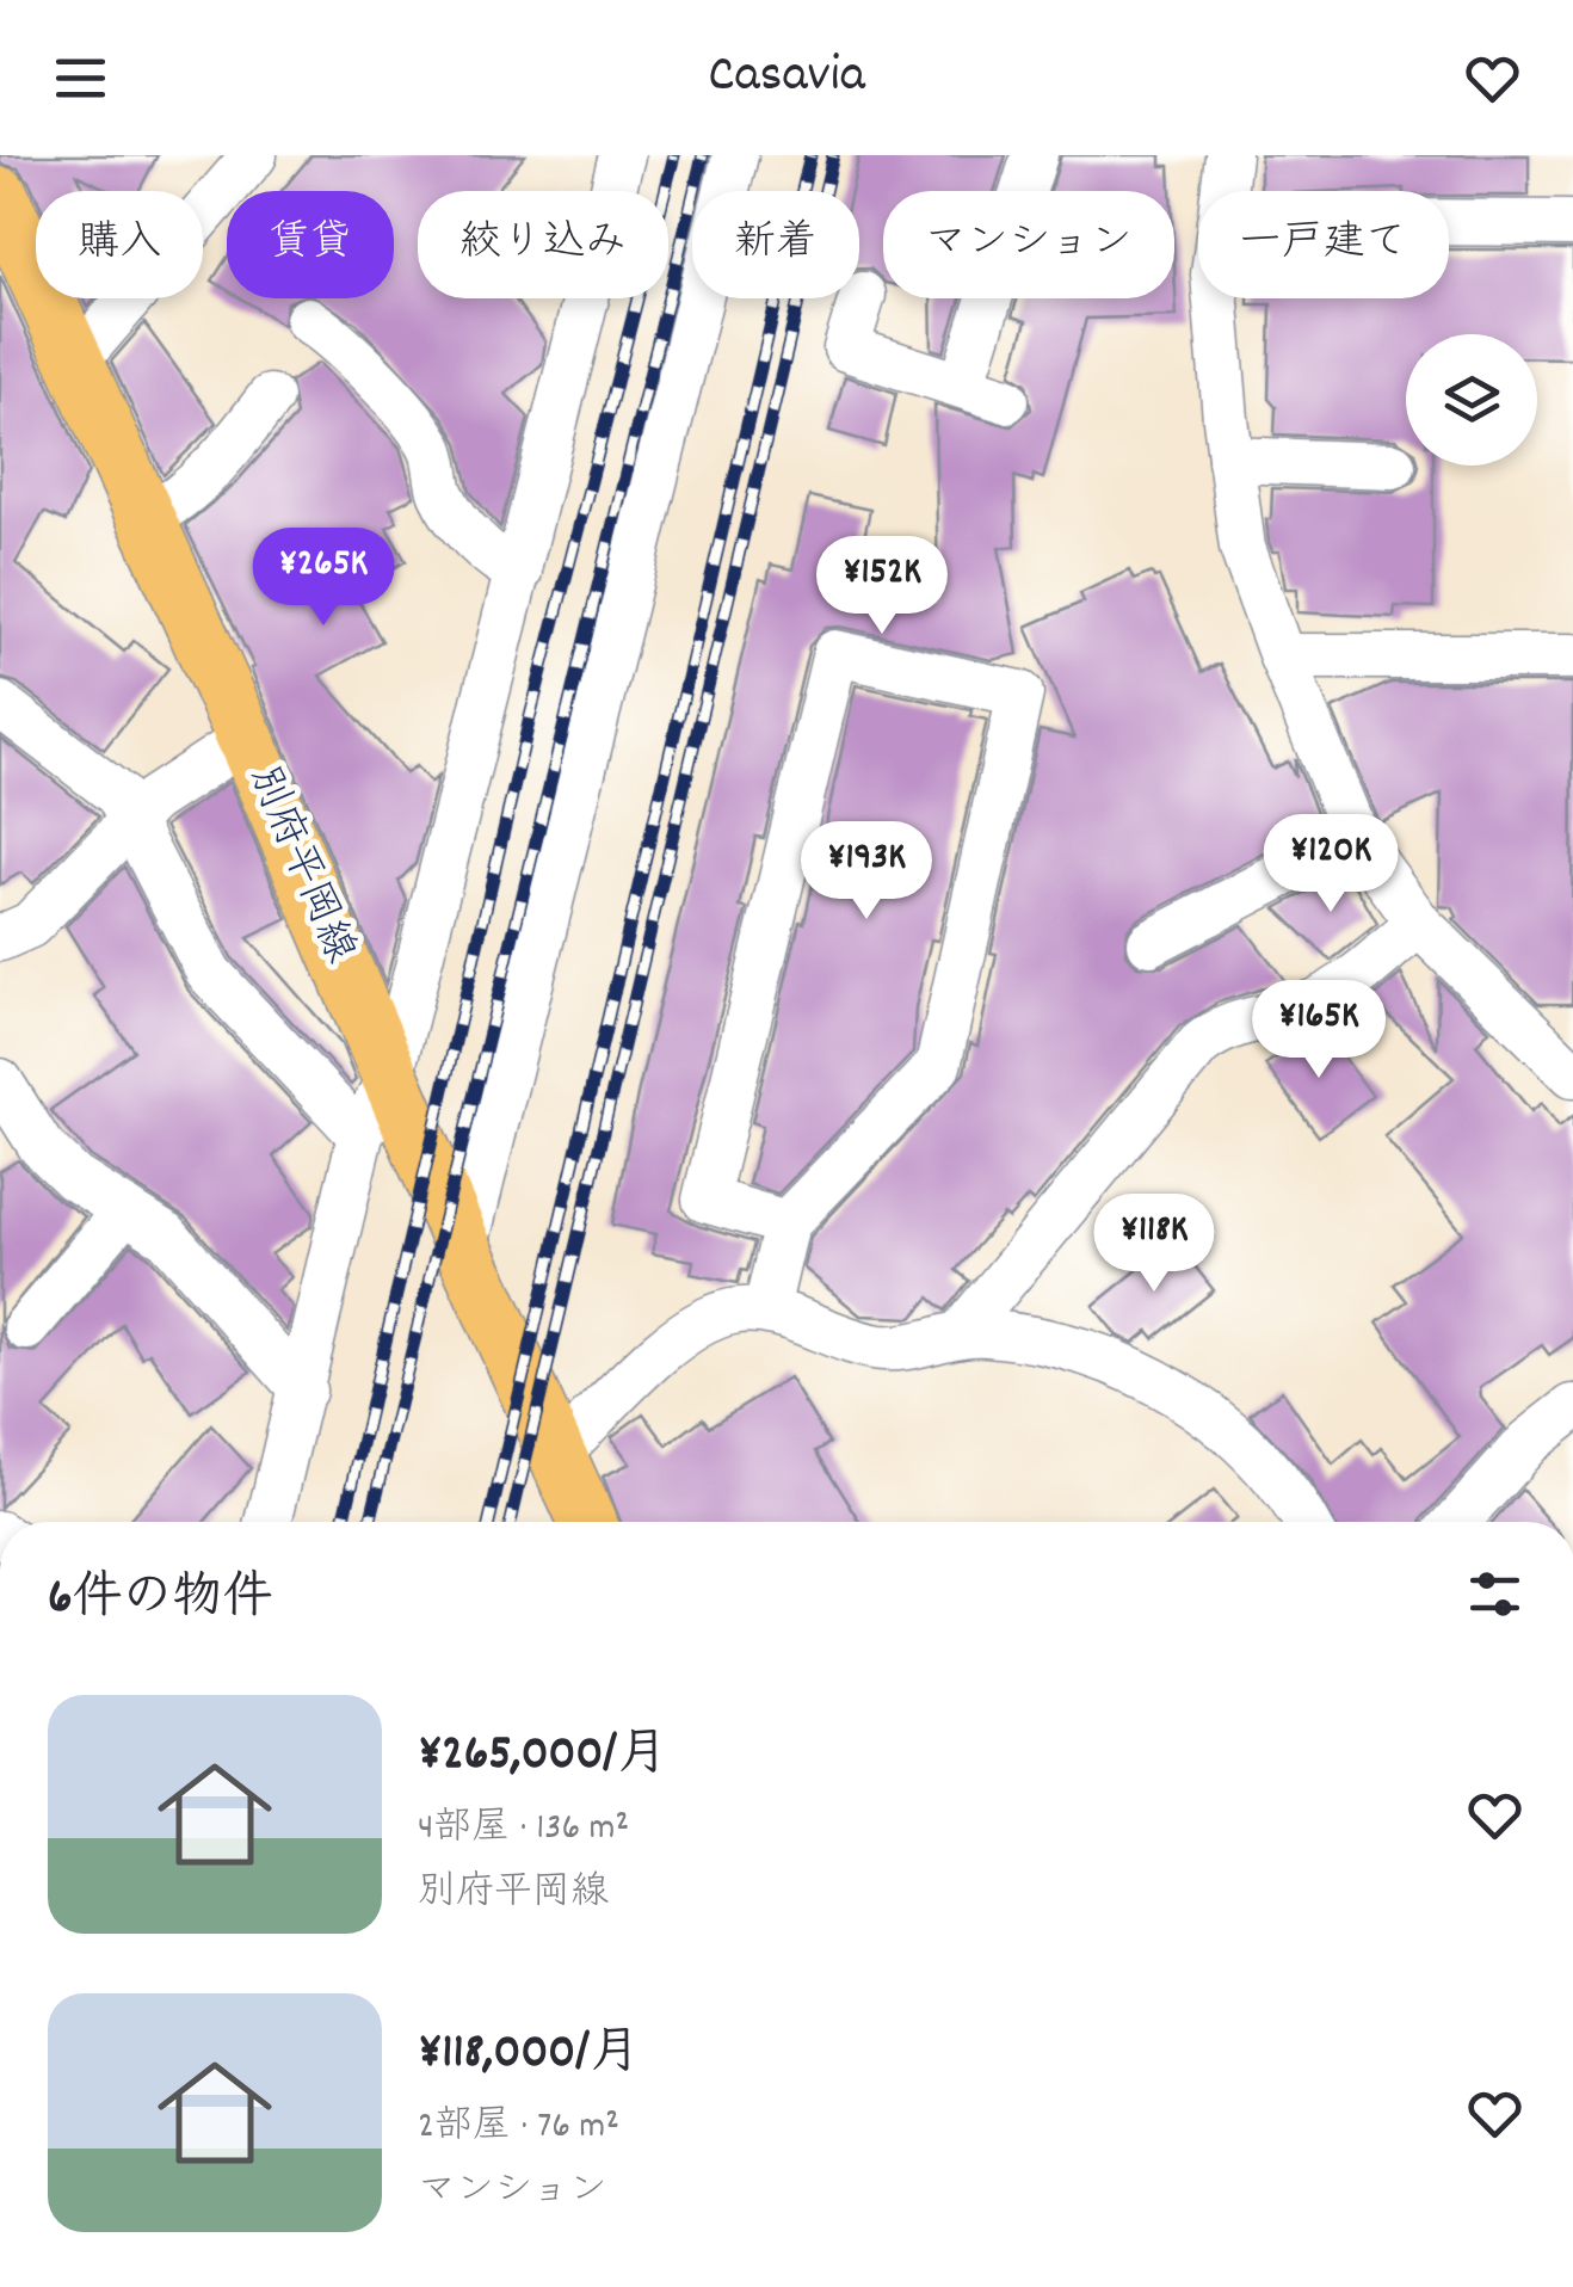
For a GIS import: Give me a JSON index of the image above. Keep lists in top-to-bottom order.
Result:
{
  "streets": {
    "main road": ["別府平岡線"]
  },
  "page": {
    "header": "Casavia",
    "chip": [
      "購入",
      "賃貸",
      "絞り込み",
      "新着",
      "マンション",
      "一戸建て"
    ],
    "price": [
      "¥265K",
      "¥152K",
      "¥120K",
      "¥193K",
      "¥165K",
      "¥118K"
    ],
    "heading": "6件の物件",
    "list": [
      {
        "name": "¥265,000/月",
        "note": "4部屋 · 136 m² · 別府平岡線"
      },
      {
        "name": "¥118,000/月",
        "note": "2部屋 · 76 m² · マンション"
      }
    ]
  }
}
